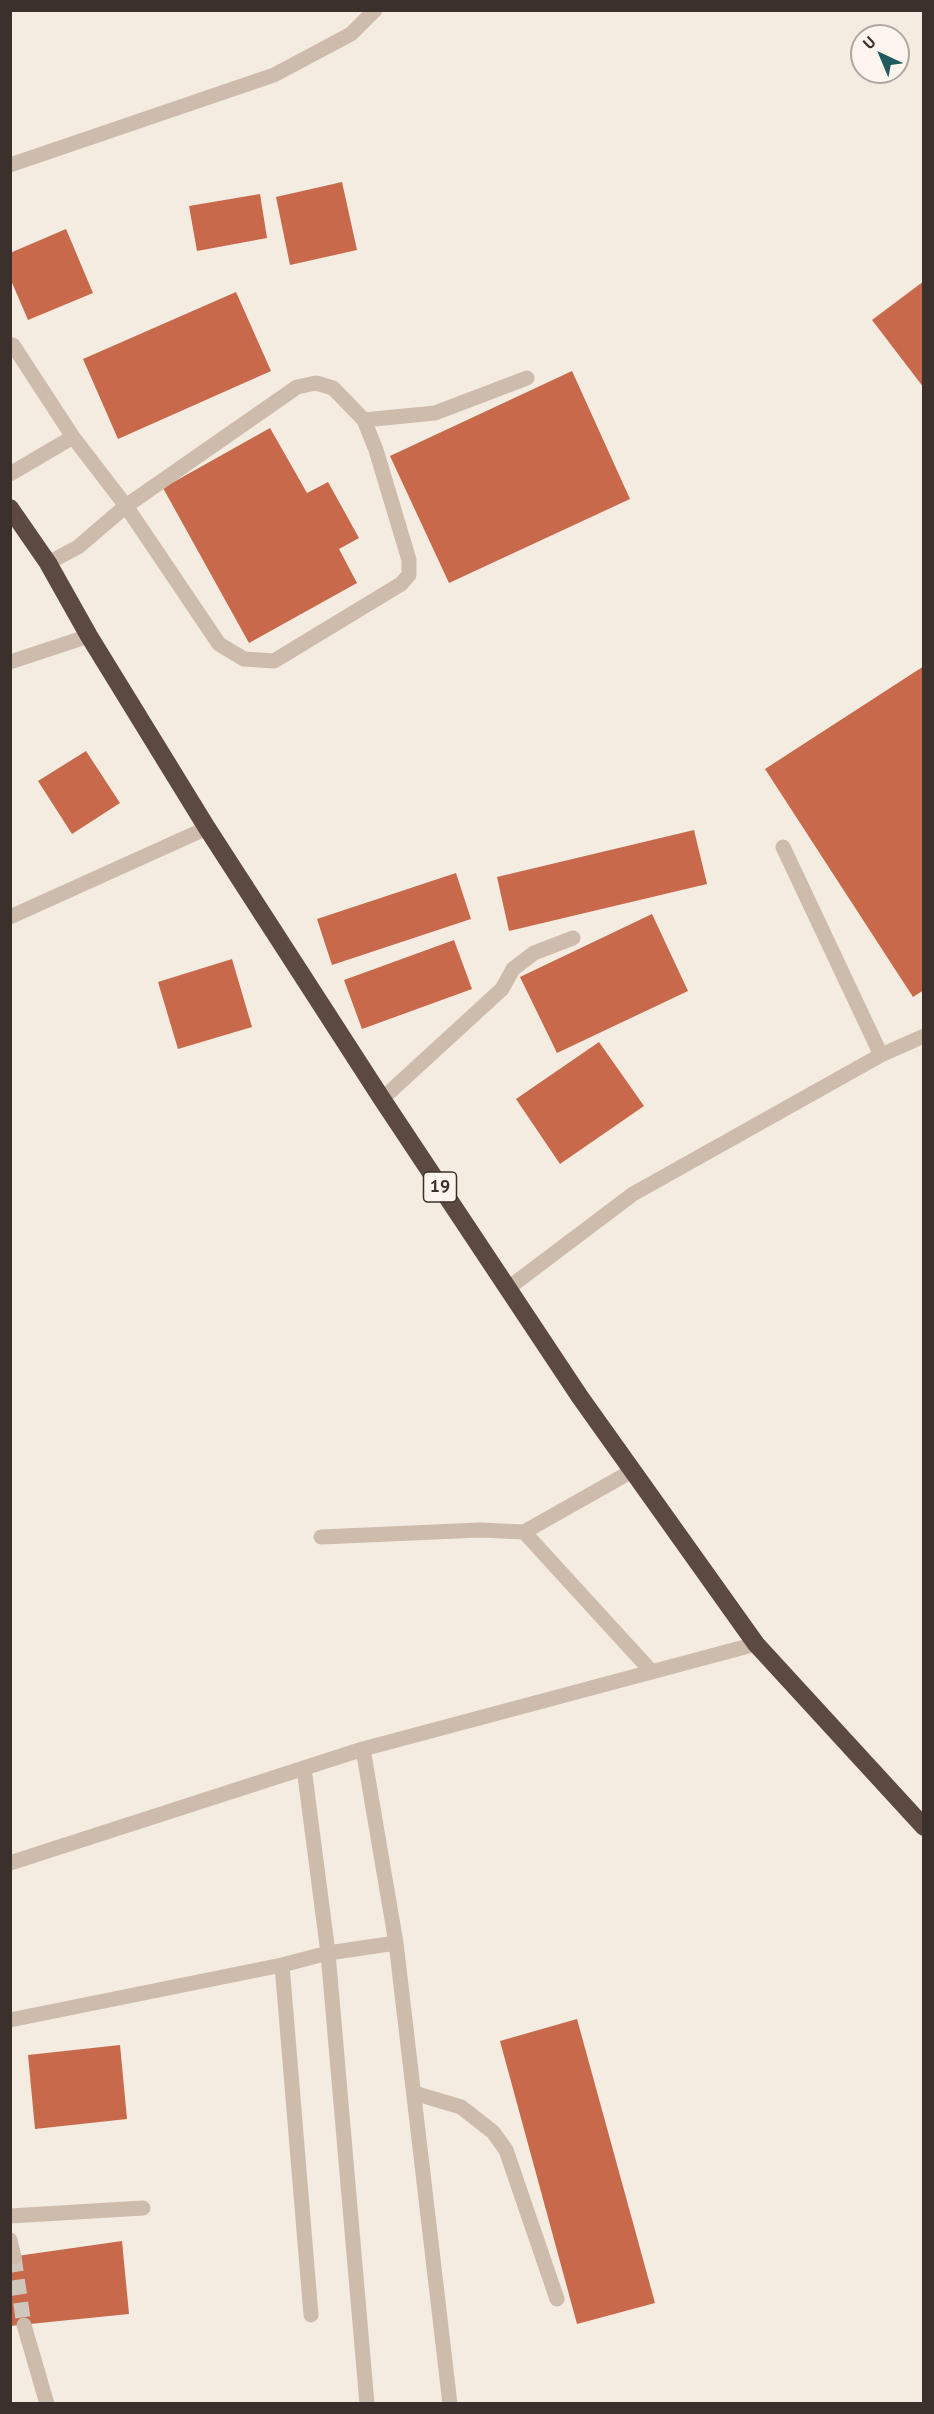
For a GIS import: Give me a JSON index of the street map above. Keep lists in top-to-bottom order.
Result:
{
  "streets": {
    "highway": ["19"]
  },
  "north": "top left"
}
